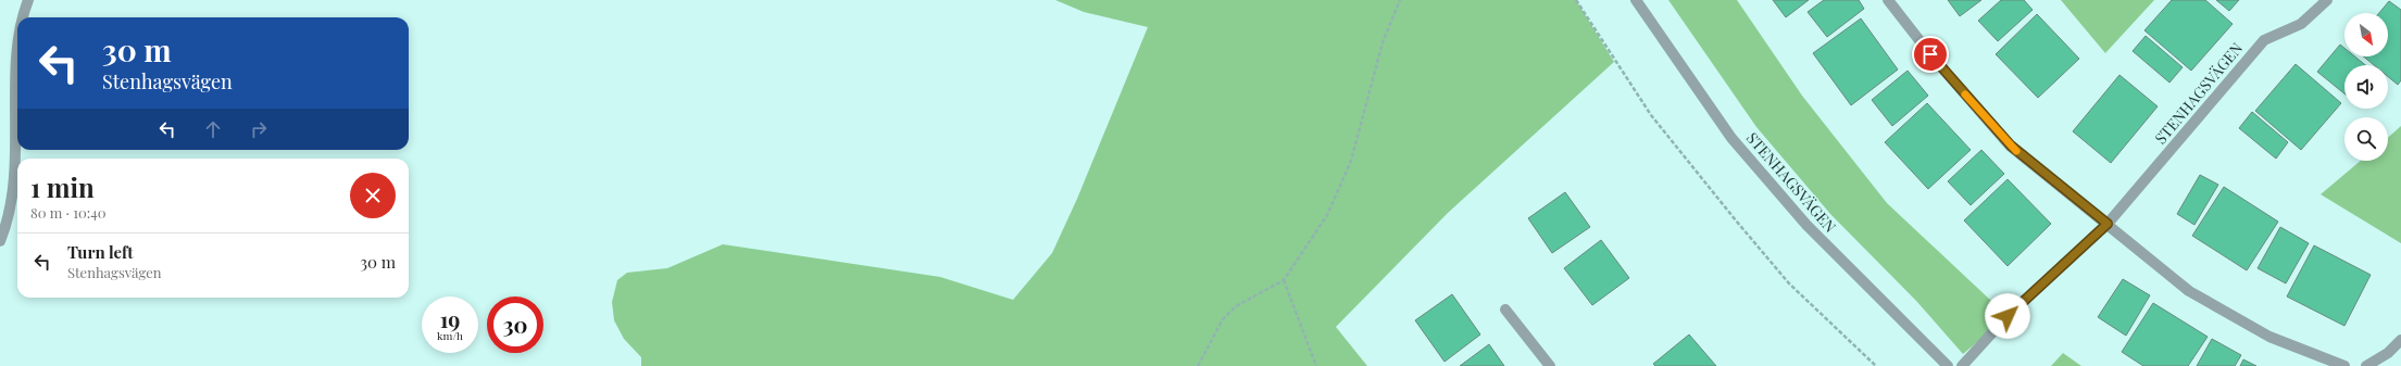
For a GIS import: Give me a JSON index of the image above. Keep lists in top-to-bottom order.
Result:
{
  "streets": {
    "street": ["STENHAGSVÄGEN"]
  },
  "north": "bottom right",
  "page": {
    "turn": ["30 m", "Stenhagsvägen"],
    "heading": ["1 min", "80 m · 10:40"],
    "list": [
      {
        "name": "Turn left",
        "note": "Stenhagsvägen",
        "value": "30 m"
      }
    ],
    "speed": "19 km/h",
    "limit": "30"
  }
}
